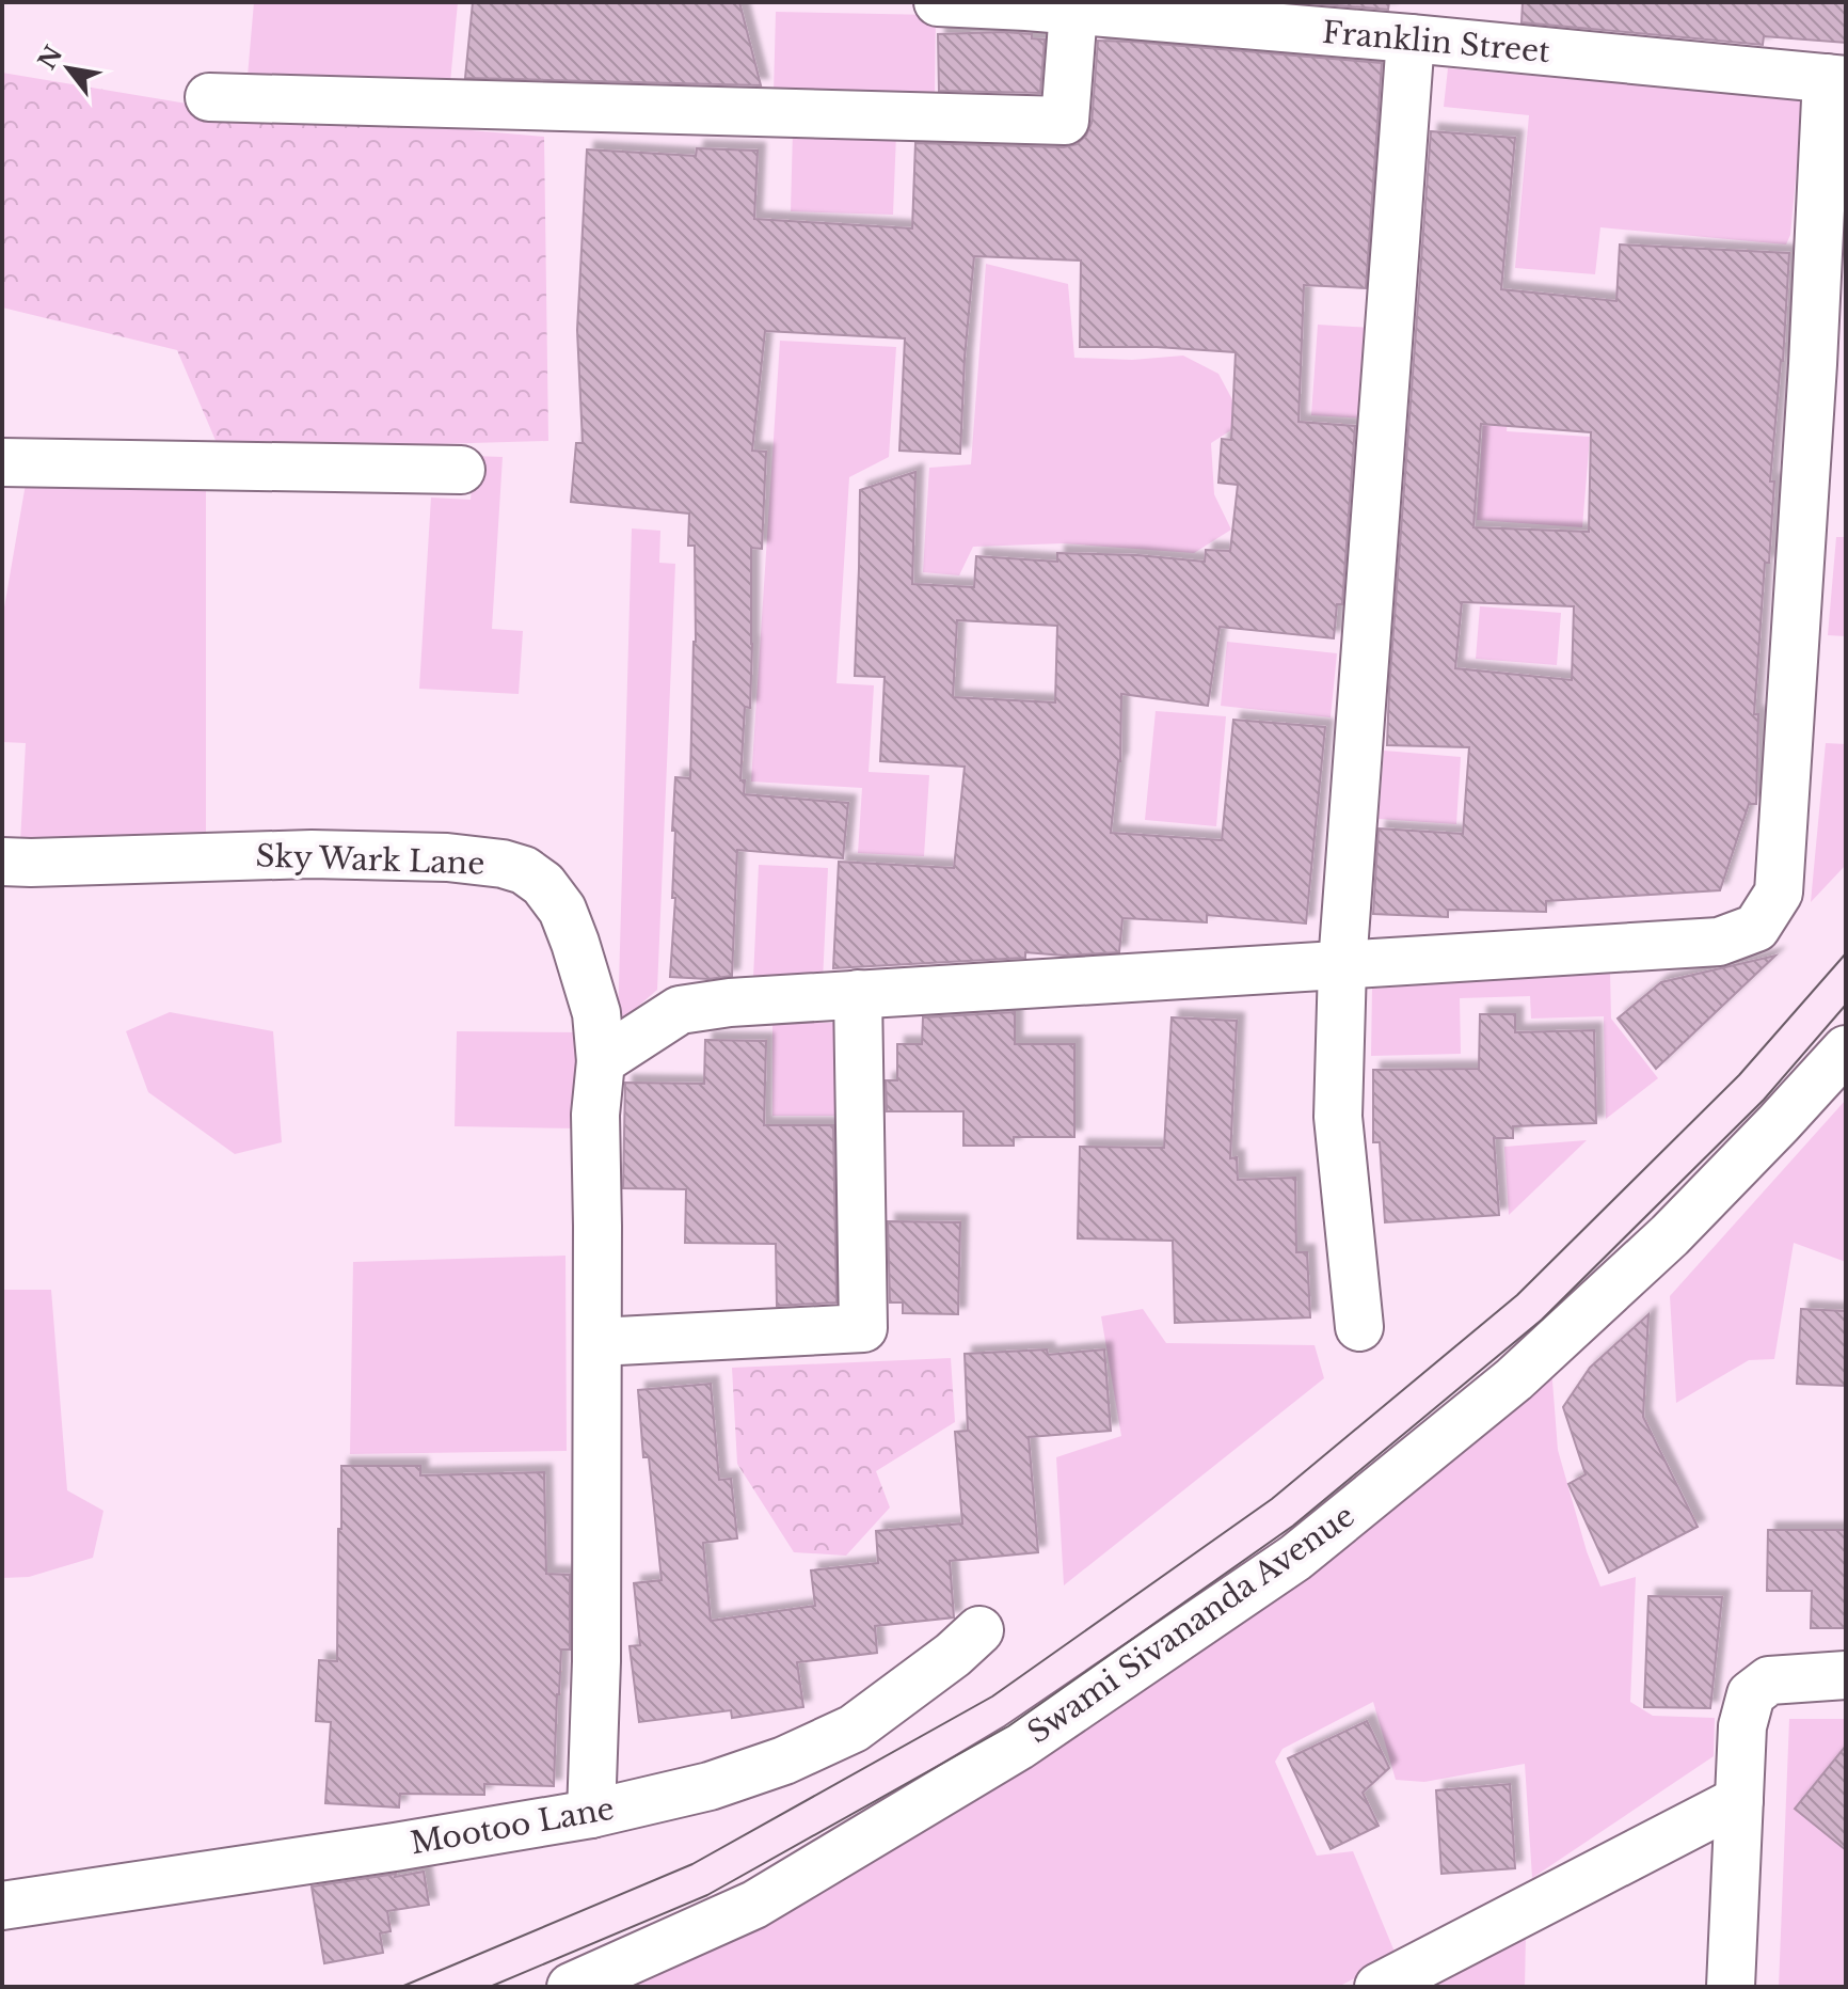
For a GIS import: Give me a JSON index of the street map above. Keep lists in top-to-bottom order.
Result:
{
  "streets": {
    "street": [
      "Franklin Street",
      "Sky Wark Lane",
      "Swami Sivananda Avenue",
      "Mootoo Lane"
    ]
  },
  "crossings": [
    ["Sky Wark Lane", "Mootoo Lane"]
  ],
  "north": "top left"
}
